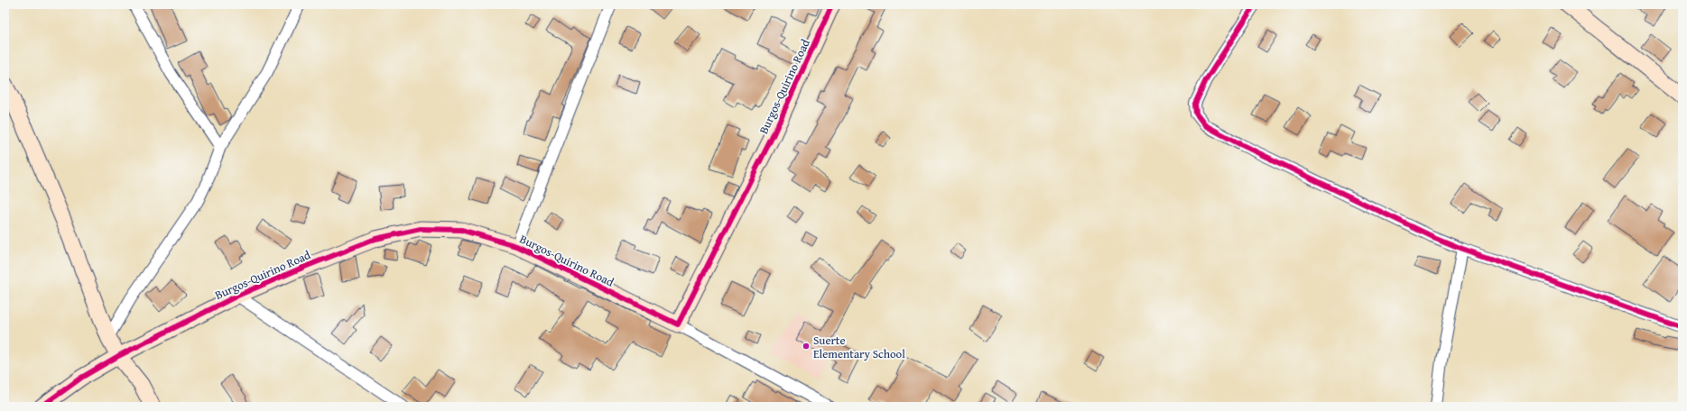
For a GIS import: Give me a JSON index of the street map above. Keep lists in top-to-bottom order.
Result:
{
  "streets": {
    "street": ["Burgos-Quirino Road"]
  },
  "places": ["Suerte Elementary School"]
}
